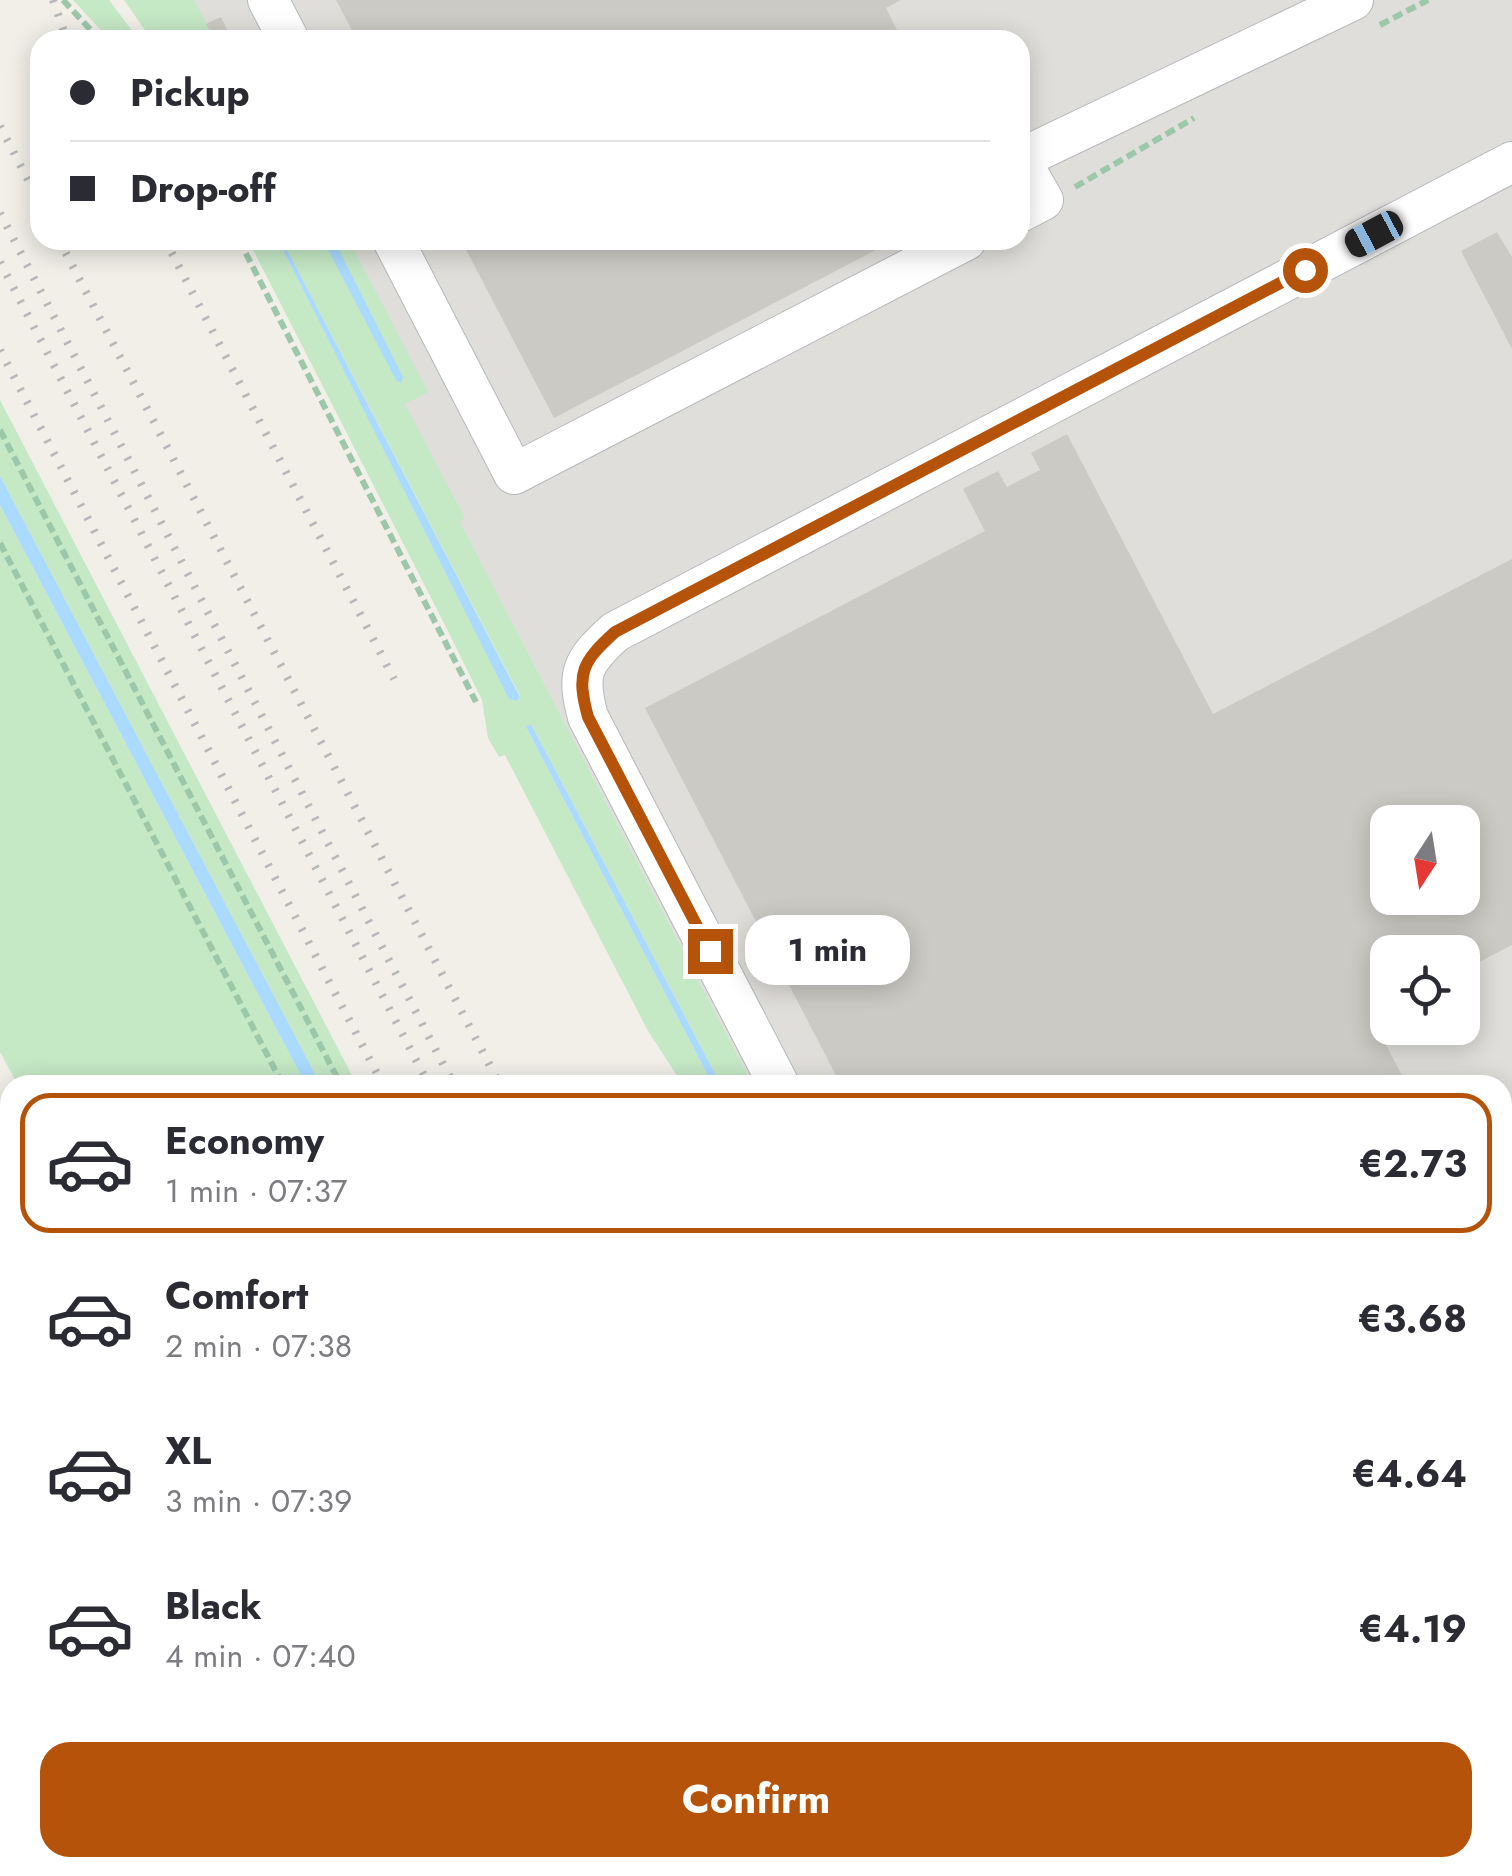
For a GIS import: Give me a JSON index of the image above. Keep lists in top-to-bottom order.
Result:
{
  "north": "bottom",
  "page": {
    "banner": ["Pickup", "Drop-off"],
    "bubble": "1 min",
    "list": [
      {
        "name": "Economy",
        "note": "1 min · 07:37",
        "value": "€2.73"
      },
      {
        "name": "Comfort",
        "note": "2 min · 07:38",
        "value": "€3.68"
      },
      {
        "name": "XL",
        "note": "3 min · 07:39",
        "value": "€4.64"
      },
      {
        "name": "Black",
        "note": "4 min · 07:40",
        "value": "€4.19"
      }
    ],
    "buttons": "Confirm"
  }
}
